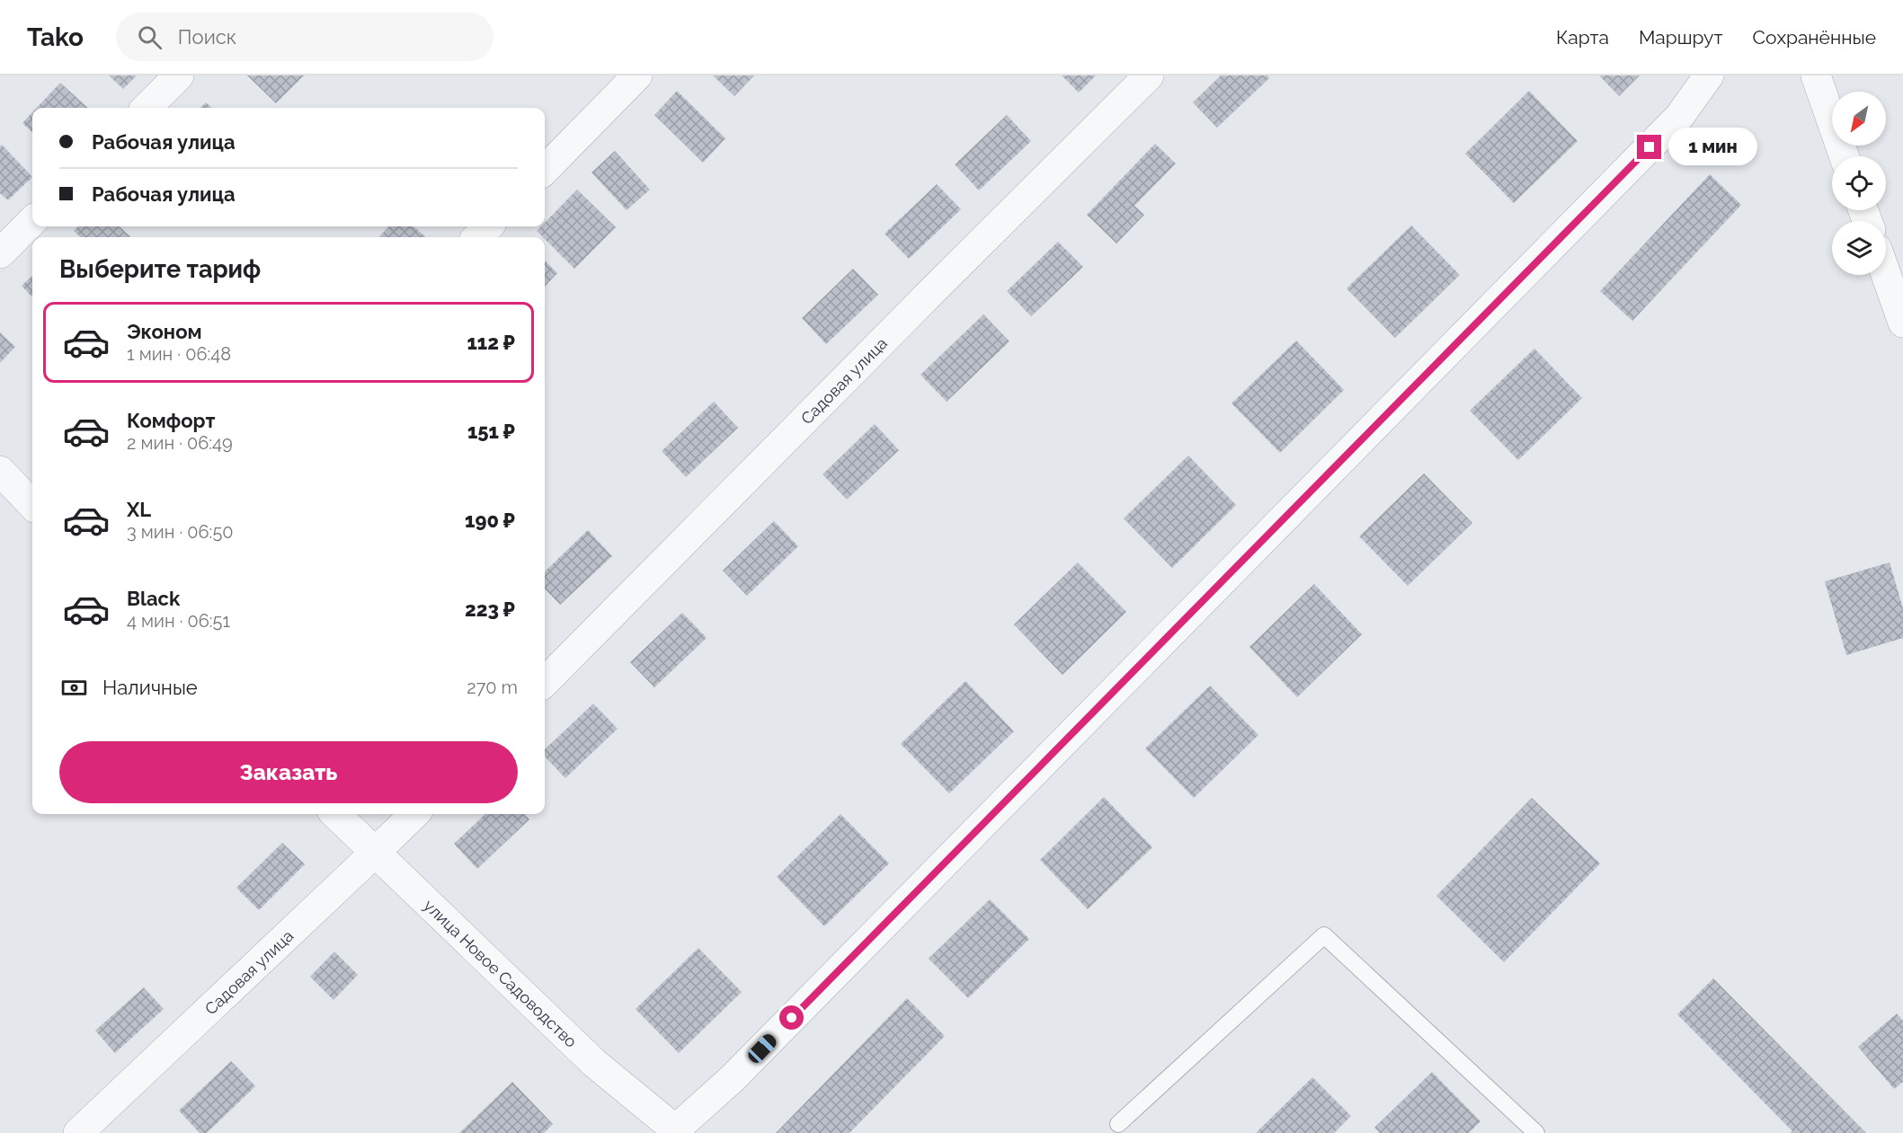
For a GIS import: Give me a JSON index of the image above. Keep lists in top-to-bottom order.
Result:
{
  "streets": {
    "street": ["Садовая улица", "улица Новое Садоводство"]
  },
  "crossings": [
    ["Садовая улица", "улица Новое Садоводство"]
  ],
  "north": "bottom left",
  "page": {
    "header": "Tako",
    "search": "Поиск",
    "nav": ["Карта", "Маршрут", "Сохранённые"],
    "banner": ["Рабочая улица", "Рабочая улица"],
    "bubble": "1 мин",
    "heading": "Выберите тариф",
    "list": [
      {
        "name": "Эконом",
        "note": "1 мин · 06:48",
        "value": "112 ₽"
      },
      {
        "name": "Комфорт",
        "note": "2 мин · 06:49",
        "value": "151 ₽"
      },
      {
        "name": "XL",
        "note": "3 мин · 06:50",
        "value": "190 ₽"
      },
      {
        "name": "Black",
        "note": "4 мин · 06:51",
        "value": "223 ₽"
      }
    ],
    "pay": ["Наличные", "270 m"],
    "buttons": "Заказать"
  }
}
